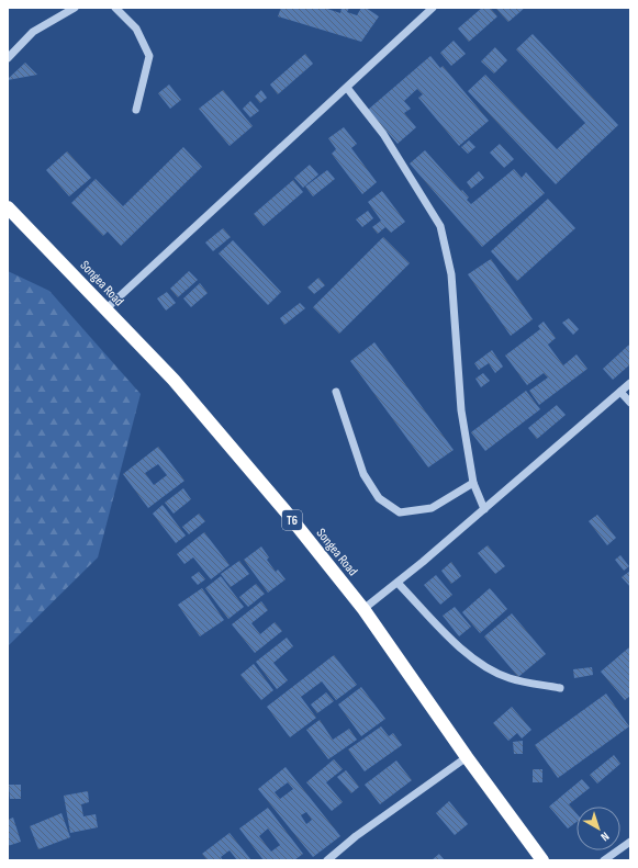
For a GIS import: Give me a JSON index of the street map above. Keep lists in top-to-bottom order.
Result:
{
  "streets": {
    "highway": ["Songea Road", "T6"]
  },
  "north": "bottom right"
}
